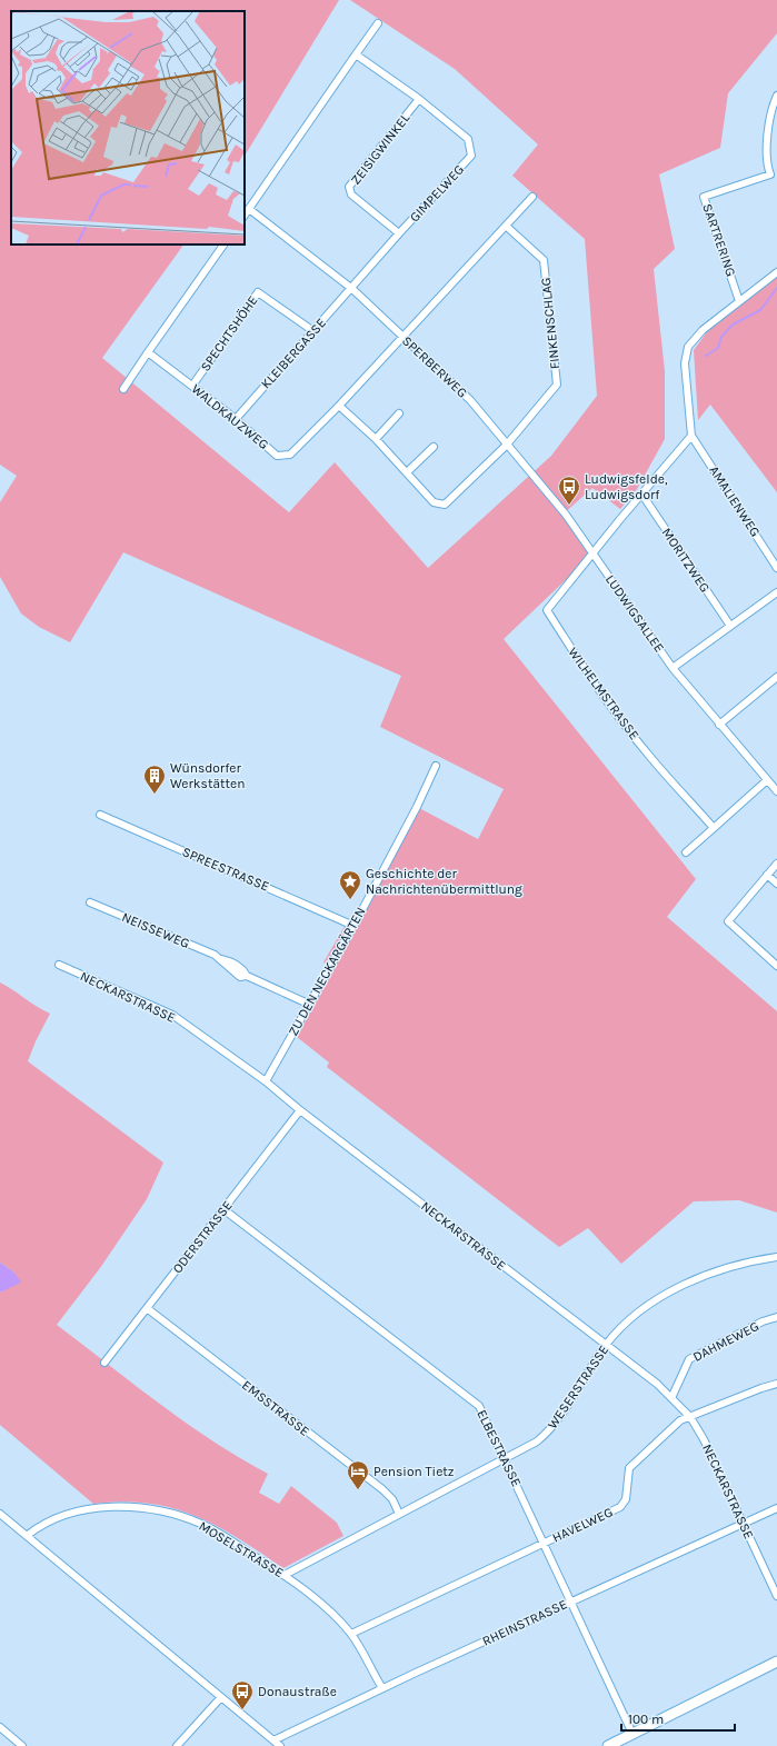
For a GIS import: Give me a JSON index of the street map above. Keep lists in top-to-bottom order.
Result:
{
  "streets": {
    "street": [
      "ZEISIGWINKEL",
      "GIMPELWEG",
      "SARTRERING",
      "FINKENSCHLAG",
      "SPECHTSHÖHE",
      "KLEIBERGASSE",
      "SPERBERWEG",
      "WALDKAUZWEG",
      "AMALIENWEG",
      "MORITZWEG",
      "LUDWIGSALLEE",
      "WILHELMSTRASSE",
      "SPREESTRASSE",
      "NEISSEWEG",
      "ZU DEN NECKARGÄRTEN",
      "NECKARSTRASSE",
      "ODERSTRASSE",
      "DAHMEWEG",
      "WESERSTRASSE",
      "EMSSTRASSE",
      "ELBESTRASSE",
      "HAVELWEG",
      "MOSELSTRASSE",
      "RHEINSTRASSE"
    ]
  },
  "crossings": [
    ["ZEISIGWINKEL", "GIMPELWEG"],
    ["GIMPELWEG", "KLEIBERGASSE"],
    ["GIMPELWEG", "SPERBERWEG"],
    ["FINKENSCHLAG", "SPERBERWEG"],
    ["SPECHTSHÖHE", "KLEIBERGASSE"],
    ["SPECHTSHÖHE", "WALDKAUZWEG"],
    ["KLEIBERGASSE", "SPERBERWEG"],
    ["KLEIBERGASSE", "WALDKAUZWEG"],
    ["SPERBERWEG", "WALDKAUZWEG"],
    ["SPERBERWEG", "LUDWIGSALLEE"],
    ["SPERBERWEG", "WILHELMSTRASSE"],
    ["LUDWIGSALLEE", "WILHELMSTRASSE"],
    ["SPREESTRASSE", "ZU DEN NECKARGÄRTEN"],
    ["NEISSEWEG", "ZU DEN NECKARGÄRTEN"],
    ["ZU DEN NECKARGÄRTEN", "NECKARSTRASSE"],
    ["NECKARSTRASSE", "ODERSTRASSE"],
    ["NECKARSTRASSE", "DAHMEWEG"],
    ["NECKARSTRASSE", "WESERSTRASSE"],
    ["NECKARSTRASSE", "HAVELWEG"],
    ["NECKARSTRASSE", "RHEINSTRASSE"],
    ["ODERSTRASSE", "EMSSTRASSE"],
    ["ODERSTRASSE", "ELBESTRASSE"],
    ["WESERSTRASSE", "EMSSTRASSE"],
    ["WESERSTRASSE", "ELBESTRASSE"],
    ["WESERSTRASSE", "MOSELSTRASSE"],
    ["ELBESTRASSE", "HAVELWEG"],
    ["ELBESTRASSE", "RHEINSTRASSE"],
    ["HAVELWEG", "MOSELSTRASSE"],
    ["MOSELSTRASSE", "RHEINSTRASSE"]
  ],
  "places": {
    "bus stop": ["Ludwigsfelde, Ludwigsdorf", "Donaustraße"],
    "building": ["Wünsdorfer Werkstätten"],
    "place": ["Geschichte der Nachrichtenübermittlung"],
    "hotel": ["Pension Tietz"]
  },
  "scale_bar": "100 m"
}
